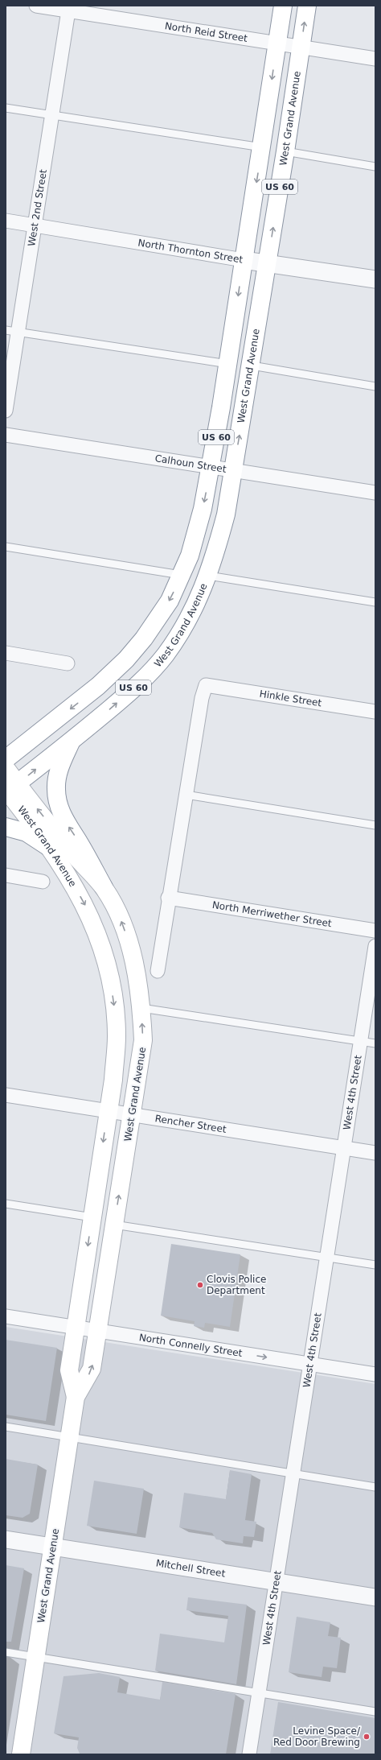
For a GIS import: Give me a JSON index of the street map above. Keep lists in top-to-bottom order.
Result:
{
  "streets": {
    "main road": ["West Grand Avenue", "US 60"],
    "street": [
      "North Reid Street",
      "West 2nd Street",
      "North Thornton Street",
      "Calhoun Street",
      "Hinkle Street",
      "North Merriwether Street",
      "West 4th Street",
      "Rencher Street",
      "North Connelly Street",
      "Mitchell Street"
    ]
  },
  "crossings": [
    ["North Reid Street", "West Grand Avenue"],
    ["North Reid Street", "US 60"],
    ["North Reid Street", "West 2nd Street"],
    ["West Grand Avenue", "North Thornton Street"],
    ["West Grand Avenue", "Calhoun Street"],
    ["West Grand Avenue", "Rencher Street"],
    ["West Grand Avenue", "North Connelly Street"],
    ["West Grand Avenue", "Mitchell Street"],
    ["US 60", "North Thornton Street"],
    ["US 60", "Calhoun Street"],
    ["West 2nd Street", "North Thornton Street"],
    ["West 4th Street", "Rencher Street"],
    ["West 4th Street", "North Connelly Street"],
    ["West 4th Street", "Mitchell Street"]
  ],
  "one_way": ["North Connelly Street"],
  "places": ["Clovis Police Department", "Levine Space/ Red Door Brewing"]
}
